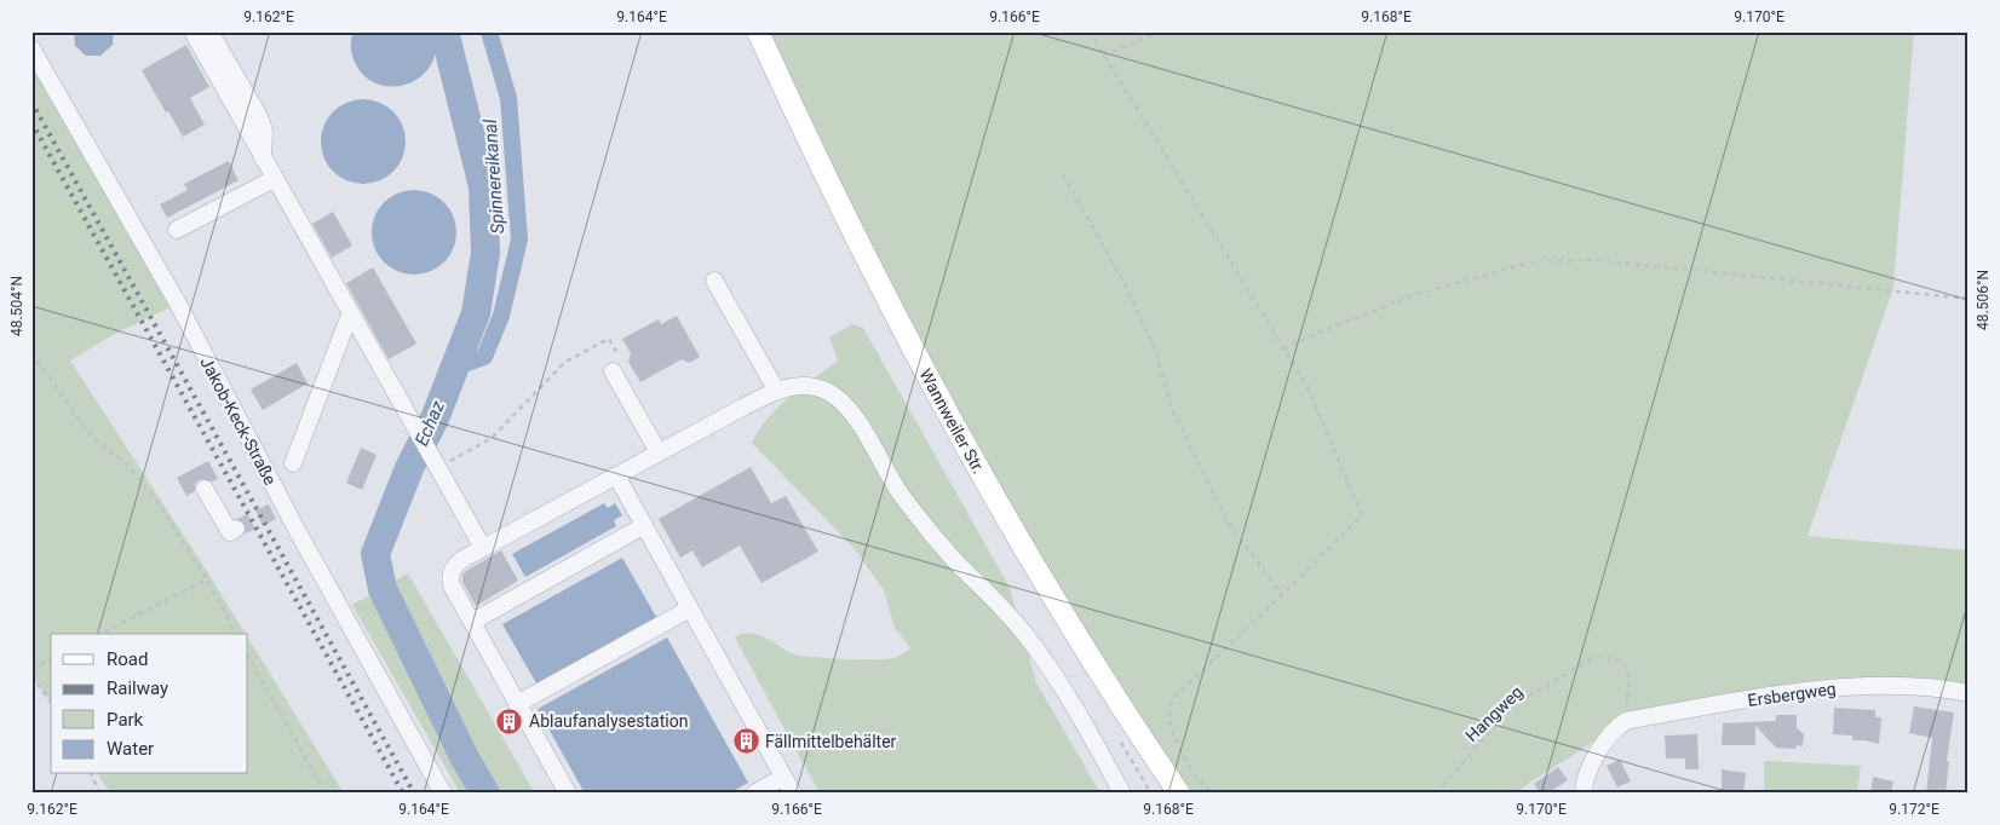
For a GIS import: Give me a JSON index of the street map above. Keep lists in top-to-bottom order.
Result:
{
  "streets": {
    "main road": ["Wannweiler Str."],
    "street": ["Jakob-Keck-Straße", "Ersbergweg"],
    "path": ["Hangweg"]
  },
  "crossings": [
    ["Ersbergweg", "Hangweg"]
  ],
  "water": ["Spinnereikanal", "Echaz"],
  "places": {
    "building": ["Ablaufanalysestation", "Fällmittelbehälter"]
  },
  "legend": [
    "Road",
    "Railway",
    "Park",
    "Water"
  ],
  "coordinates": [
    "9.162°E",
    "9.164°E",
    "9.166°E",
    "9.168°E",
    "9.170°E",
    "48.506°N",
    "48.504°N",
    "9.172°E"
  ]
}
